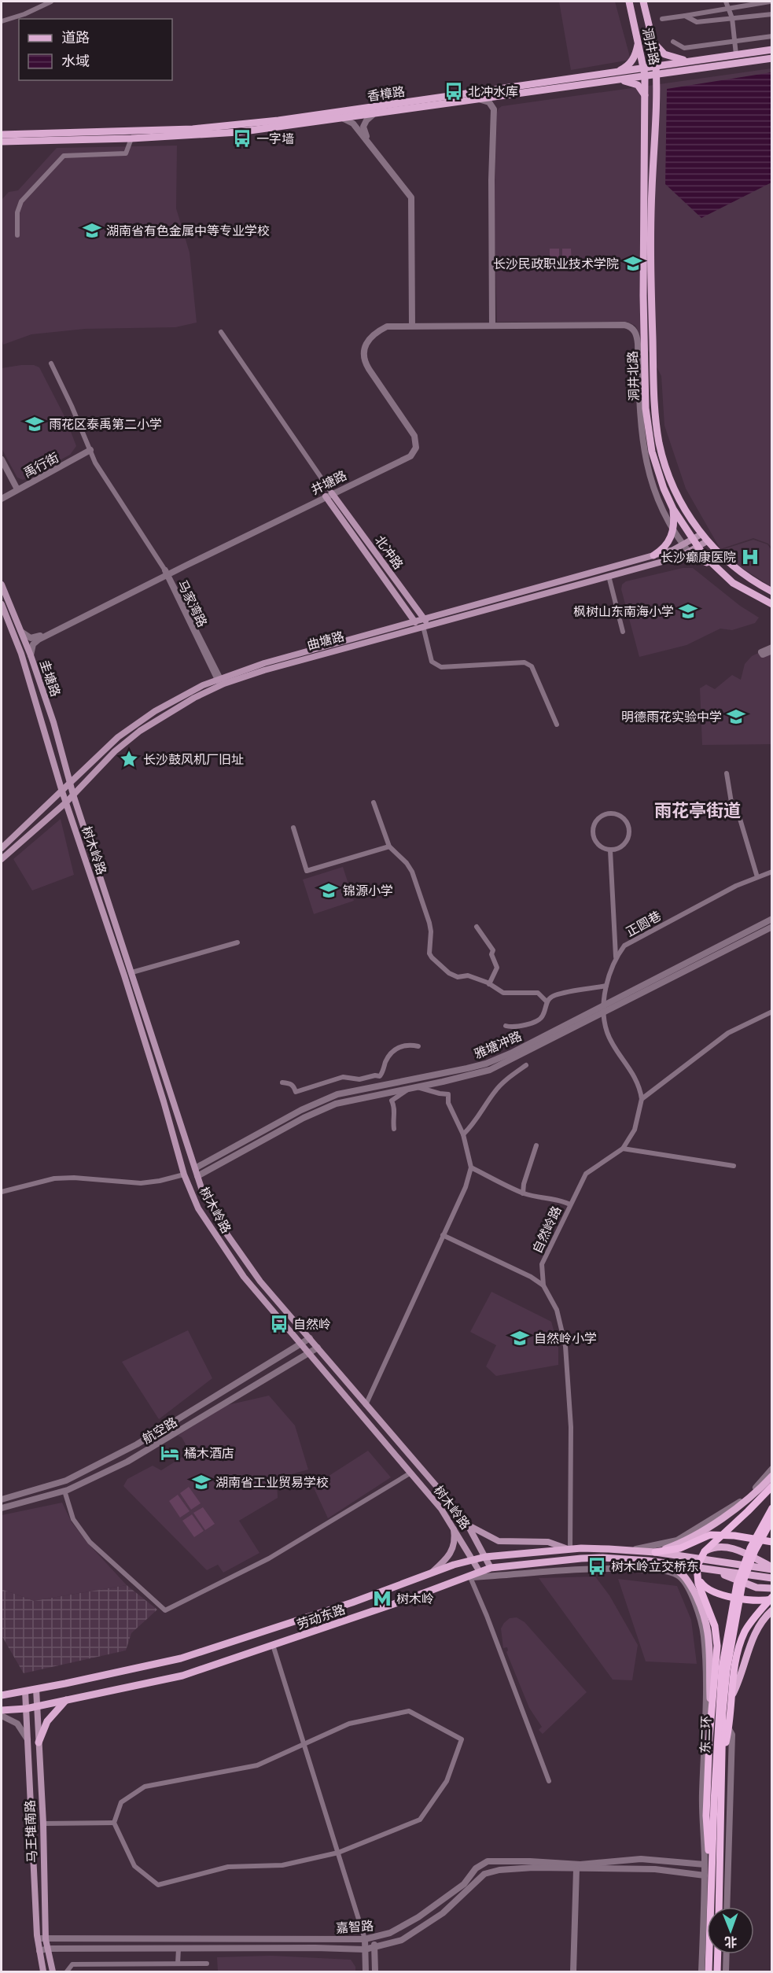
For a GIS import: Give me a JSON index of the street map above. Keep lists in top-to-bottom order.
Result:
{
  "streets": {
    "highway": ["东二环"],
    "main road": [
      "洞井路",
      "香樟路",
      "洞井北路",
      "北冲路",
      "曲塘路",
      "圭塘路",
      "树木岭路",
      "劳动东路",
      "马王堆南路"
    ],
    "street": [
      "禹行街",
      "井塘路",
      "马家湾路",
      "正圆巷",
      "雅塘冲路",
      "自然岭路",
      "航空路",
      "嘉智路"
    ]
  },
  "crossings": [
    ["洞井路", "香樟路"],
    ["洞井路", "洞井北路"],
    ["洞井北路", "曲塘路"],
    ["井塘路", "北冲路"],
    ["井塘路", "马家湾路"],
    ["井塘路", "圭塘路"],
    ["北冲路", "曲塘路"],
    ["马家湾路", "曲塘路"],
    ["曲塘路", "圭塘路"],
    ["曲塘路", "树木岭路"],
    ["圭塘路", "树木岭路"],
    ["树木岭路", "雅塘冲路"],
    ["树木岭路", "航空路"],
    ["树木岭路", "劳动东路"],
    ["正圆巷", "雅塘冲路"],
    ["正圆巷", "自然岭路"],
    ["自然岭路", "劳动东路"],
    ["劳动东路", "马王堆南路"],
    ["马王堆南路", "嘉智路"]
  ],
  "districts": ["雨花亭街道"],
  "places": {
    "bus stop": [
      "北冲水库",
      "一字墙",
      "自然岭",
      "树木岭立交桥东"
    ],
    "school or university": [
      "湖南省有色金属中等专业学校",
      "长沙民政职业技术学院",
      "雨花区泰禹第二小学",
      "枫树山东南海小学",
      "明德雨花实验中学",
      "锦源小学",
      "自然岭小学",
      "湖南省工业贸易学校"
    ],
    "hospital": ["长沙癫康医院"],
    "place": ["长沙鼓风机厂旧址"],
    "hotel": ["橘木酒店"],
    "metro station": ["树木岭"]
  },
  "legend": ["道路", "水域"],
  "north": "bottom"
}
